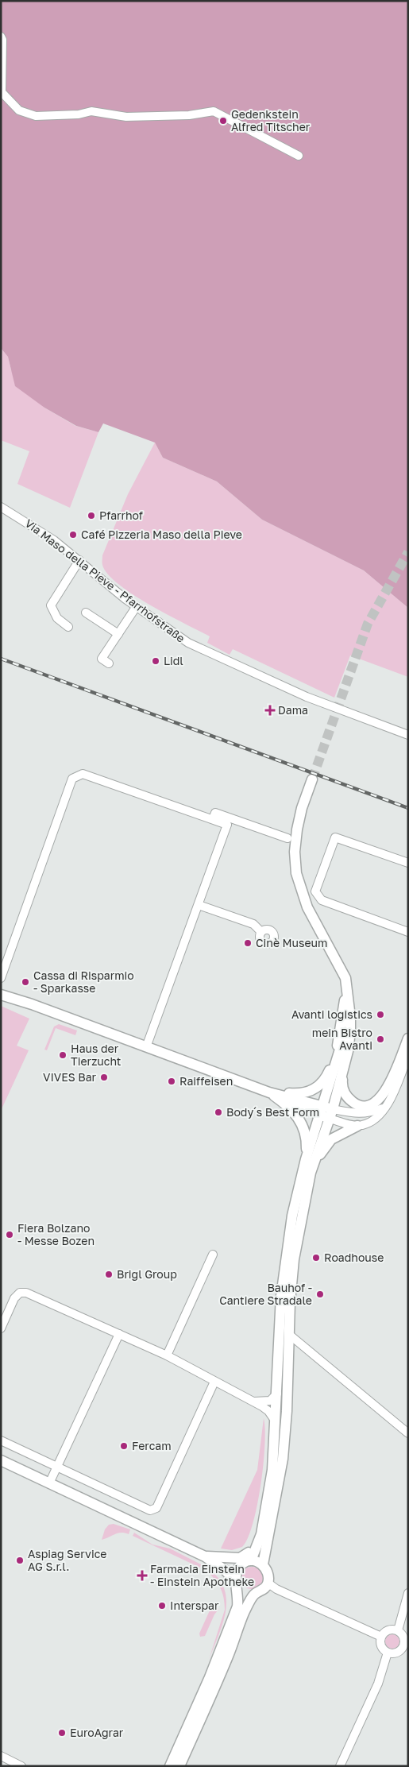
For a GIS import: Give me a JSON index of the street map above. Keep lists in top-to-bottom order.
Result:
{
  "streets": {
    "street": ["Via Maso della Pieve - Pfarrhofstraße"]
  },
  "places": {
    "other": [
      "Gedenkstein Alfred Titscher",
      "Pfarrhof",
      "Café Pizzeria Maso della Pieve",
      "Lidl",
      "Cinè Museum",
      "Cassa di Risparmio - Sparkasse",
      "Avanti logistics",
      "mein Bistro Avanti",
      "Haus der Tierzucht",
      "VIVES Bar",
      "Raiffeisen",
      "Body´s Best Form",
      "Fiera Bolzano - Messe Bozen",
      "Roadhouse",
      "Brigl Group",
      "Bauhof - Cantiere Stradale",
      "Fercam",
      "Aspiag Service AG S.r.l.",
      "Interspar",
      "EuroAgrar"
    ],
    "health": ["Dama", "Farmacia Einstein - Einstein Apotheke"]
  }
}
